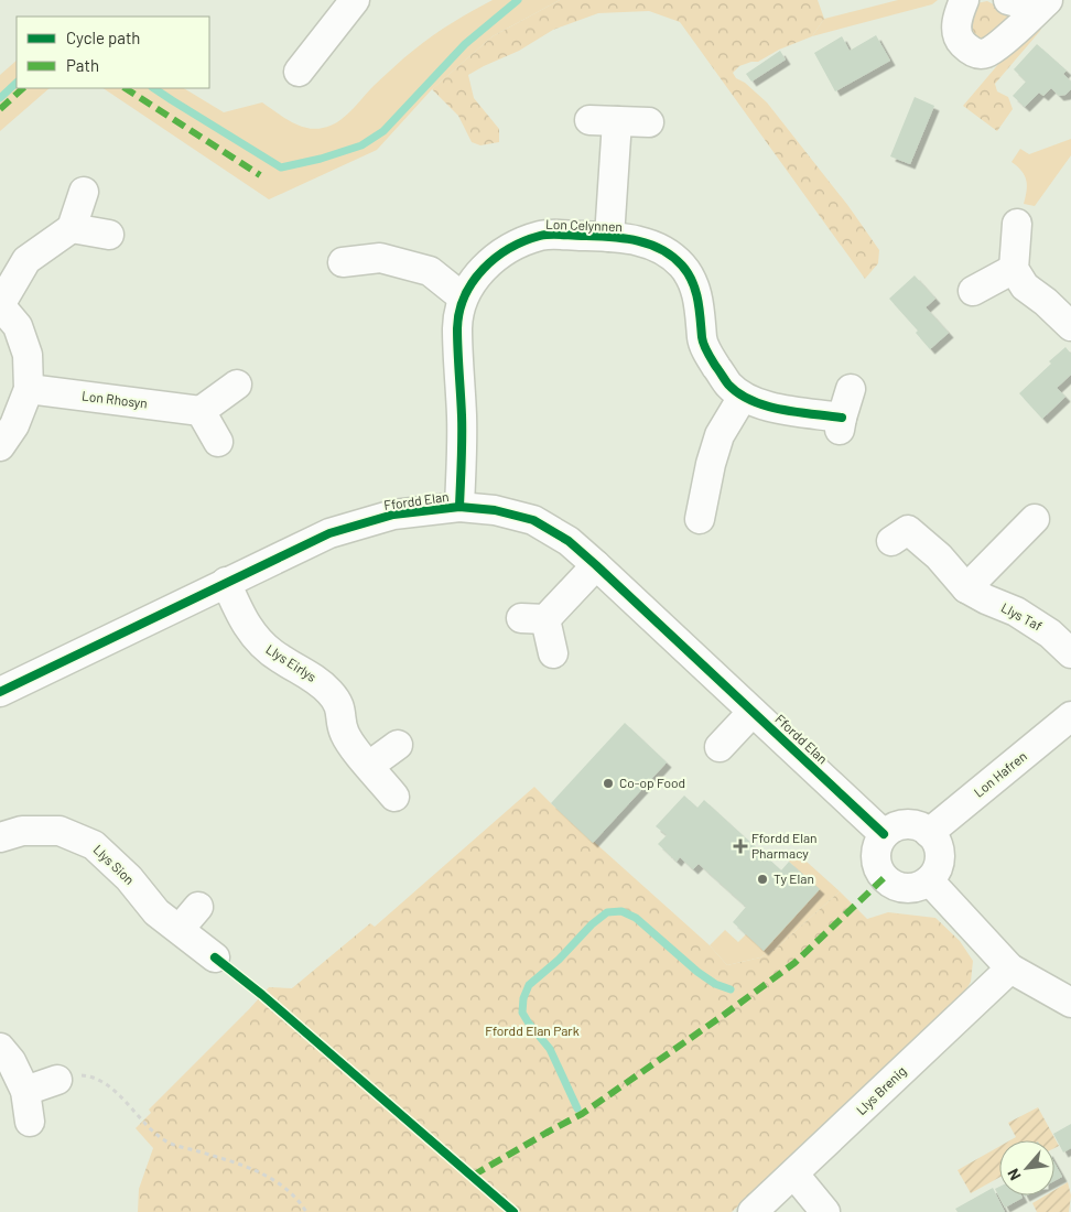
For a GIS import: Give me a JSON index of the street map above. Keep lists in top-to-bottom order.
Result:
{
  "streets": {
    "street": [
      "Lon Celynnen",
      "Lon Rhosyn",
      "Ffordd Elan",
      "Llys Taf",
      "Llys Eirlys",
      "Lon Hafren",
      "Llys Sion",
      "Llys Brenig"
    ]
  },
  "crossings": [
    ["Lon Celynnen", "Ffordd Elan"],
    ["Ffordd Elan", "Llys Eirlys"],
    ["Ffordd Elan", "Lon Hafren"]
  ],
  "parks": ["Ffordd Elan Park"],
  "places": {
    "other": ["Co-op Food", "Ty Elan"],
    "health": ["Ffordd Elan Pharmacy"]
  },
  "legend": ["Cycle path", "Path"],
  "north": "bottom left"
}
